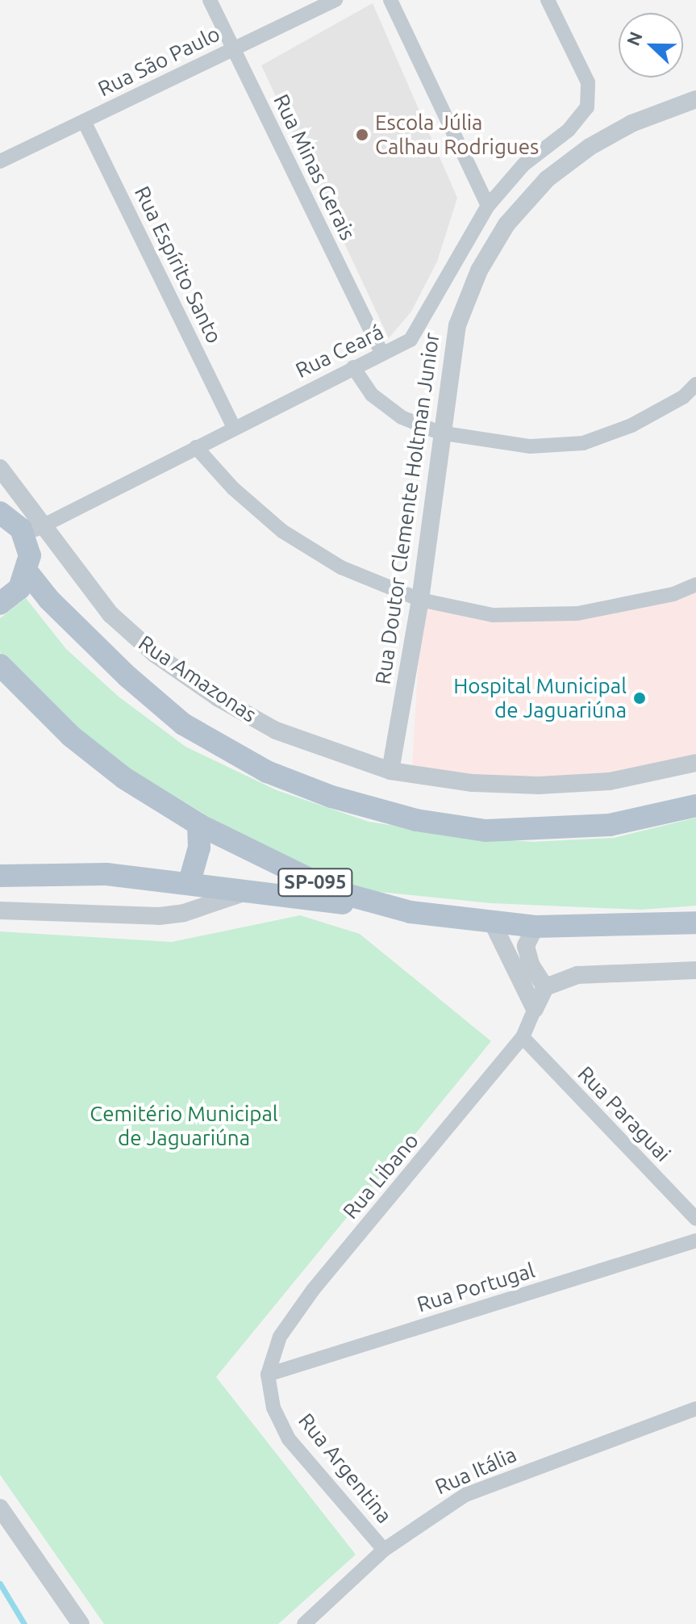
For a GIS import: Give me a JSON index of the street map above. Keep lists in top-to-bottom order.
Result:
{
  "streets": {
    "main road": ["SP-095"],
    "street": [
      "Rua São Paulo",
      "Rua Minas Gerais",
      "Rua Espírito Santo",
      "Rua Ceará",
      "Rua Doutor Clemente Holtman Junior",
      "Rua Amazonas",
      "Rua Paraguai",
      "Rua Libano",
      "Rua Portugal",
      "Rua Argentina",
      "Rua Itália"
    ]
  },
  "crossings": [
    ["Rua São Paulo", "Rua Minas Gerais"],
    ["Rua São Paulo", "Rua Espírito Santo"],
    ["Rua Minas Gerais", "Rua Ceará"],
    ["Rua Espírito Santo", "Rua Ceará"],
    ["Rua Ceará", "Rua Amazonas"],
    ["Rua Doutor Clemente Holtman Junior", "Rua Amazonas"],
    ["Rua Paraguai", "Rua Libano"],
    ["Rua Libano", "Rua Portugal"],
    ["Rua Libano", "Rua Argentina"],
    ["Rua Portugal", "Rua Argentina"],
    ["Rua Argentina", "Rua Itália"]
  ],
  "parks": ["Cemitério Municipal de Jaguariúna"],
  "places": ["Escola Júlia Calhau Rodrigues", "Hospital Municipal de Jaguariúna"],
  "north": "left"
}
